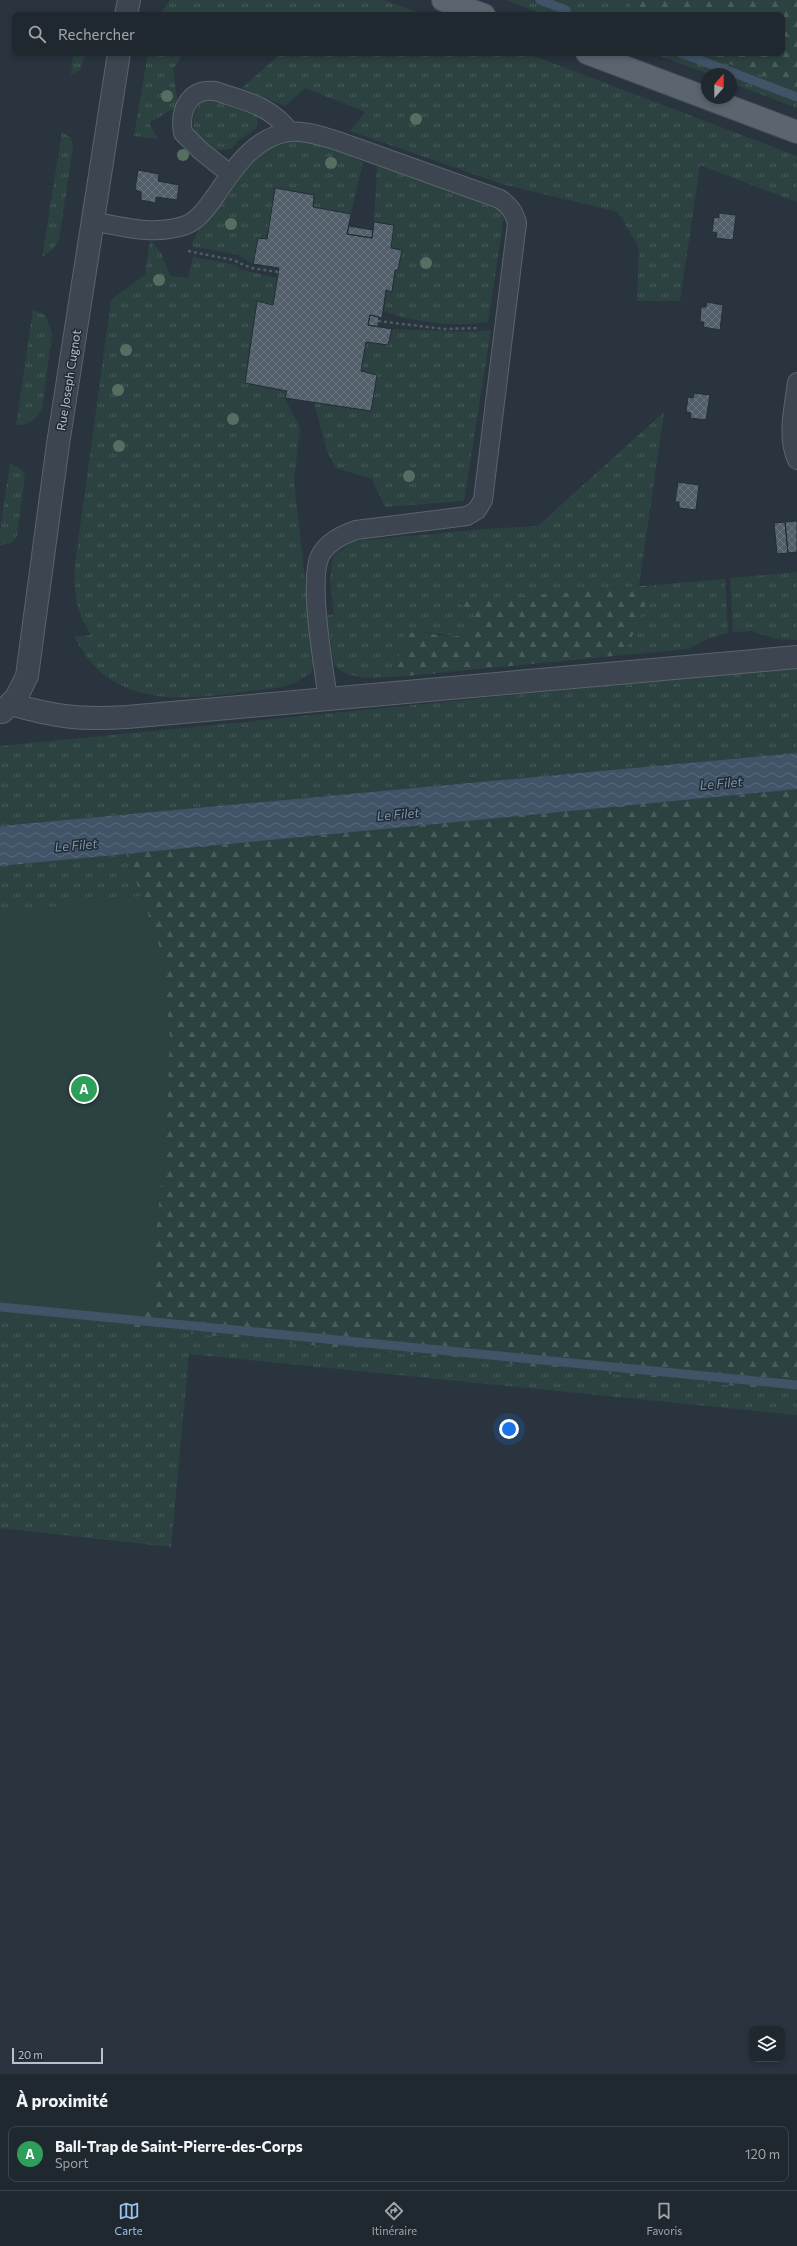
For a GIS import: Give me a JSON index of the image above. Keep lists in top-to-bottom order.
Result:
{
  "streets": {
    "street": ["Rue Joseph Cugnot"]
  },
  "water": ["Le Filet"],
  "scale_bar": "20 m",
  "north": "top",
  "page": {
    "search": "Rechercher",
    "pins": "A",
    "scale": "20 m",
    "heading": "À proximité",
    "list": [
      {
        "mark": "A",
        "name": "Ball-Trap de Saint-Pierre-des-Corps",
        "note": "Sport",
        "value": "120 m"
      }
    ],
    "nav": ["Carte", "Itinéraire", "Favoris"]
  }
}
